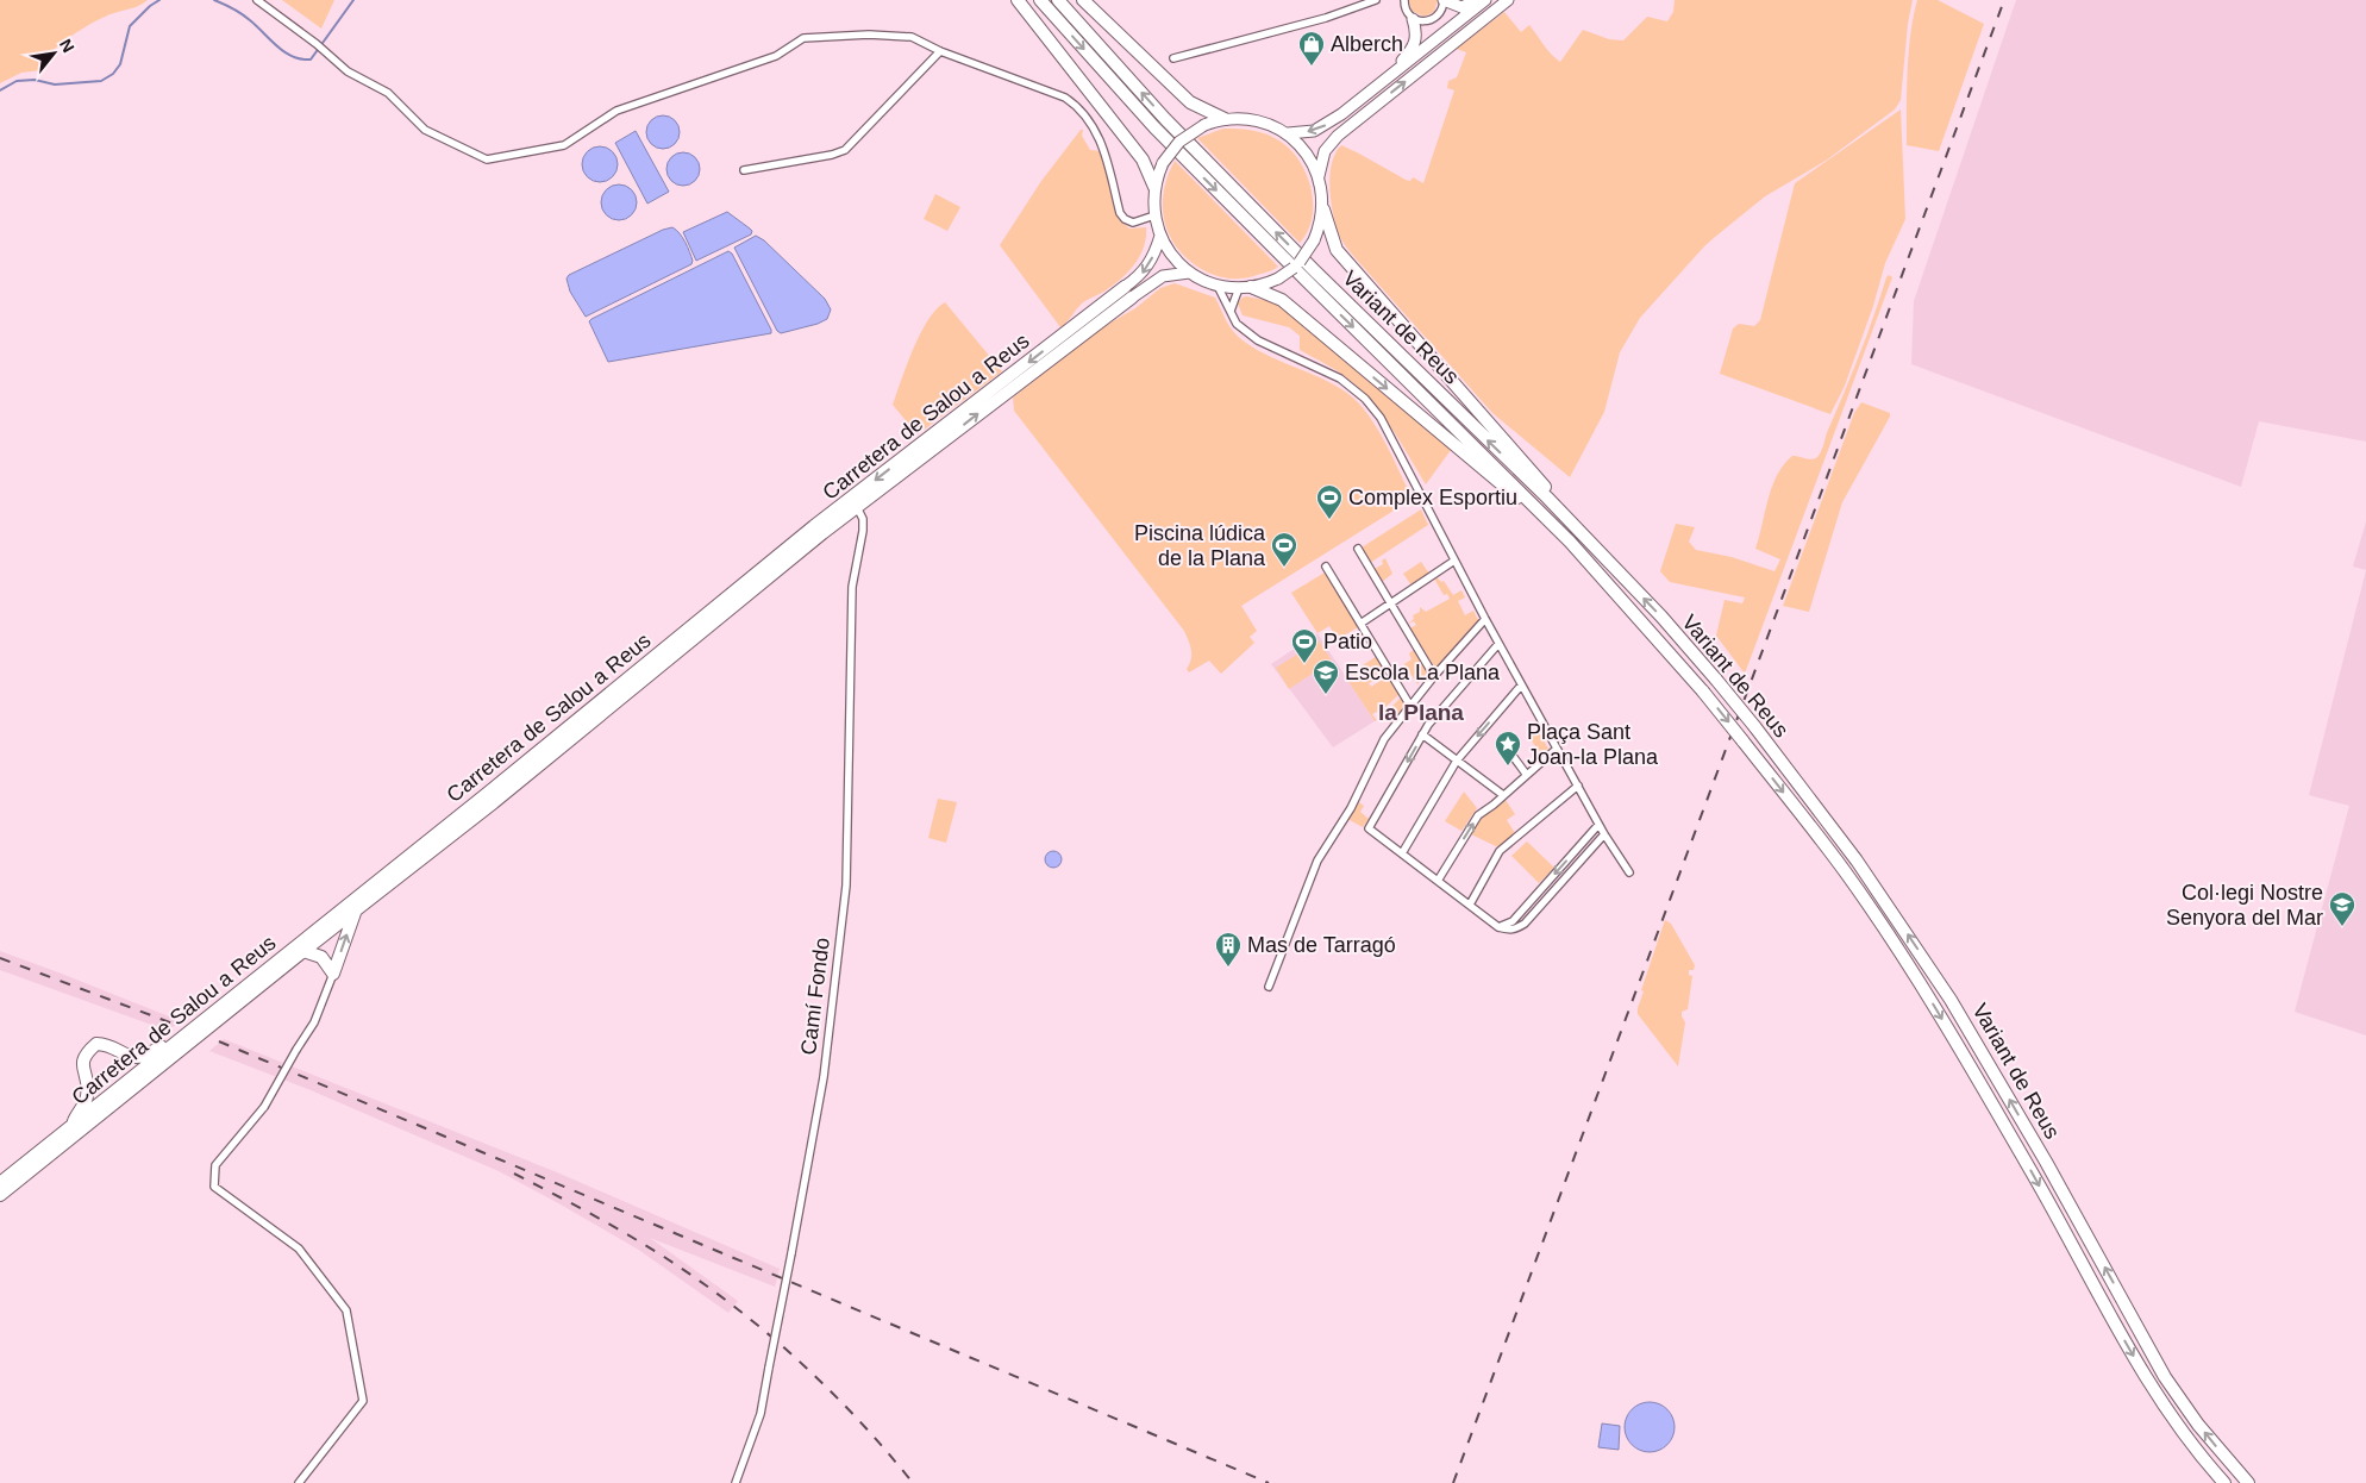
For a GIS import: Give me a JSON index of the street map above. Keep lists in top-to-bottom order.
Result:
{
  "streets": {
    "highway": ["Variant de Reus", "Carretera de Salou a Reus"],
    "street": ["Camí Fondo"]
  },
  "districts": ["la Plana"],
  "places": {
    "shop": ["Alberch"],
    "sports": ["Complex Esportiu", "Piscina lúdica de la Plana", "Patio"],
    "school or university": ["Escola La Plana", "Col·legi Nostre Senyora del Mar"],
    "place": ["Plaça Sant Joan-la Plana"],
    "building": ["Mas de Tarragó"]
  },
  "north": "top right"
}
